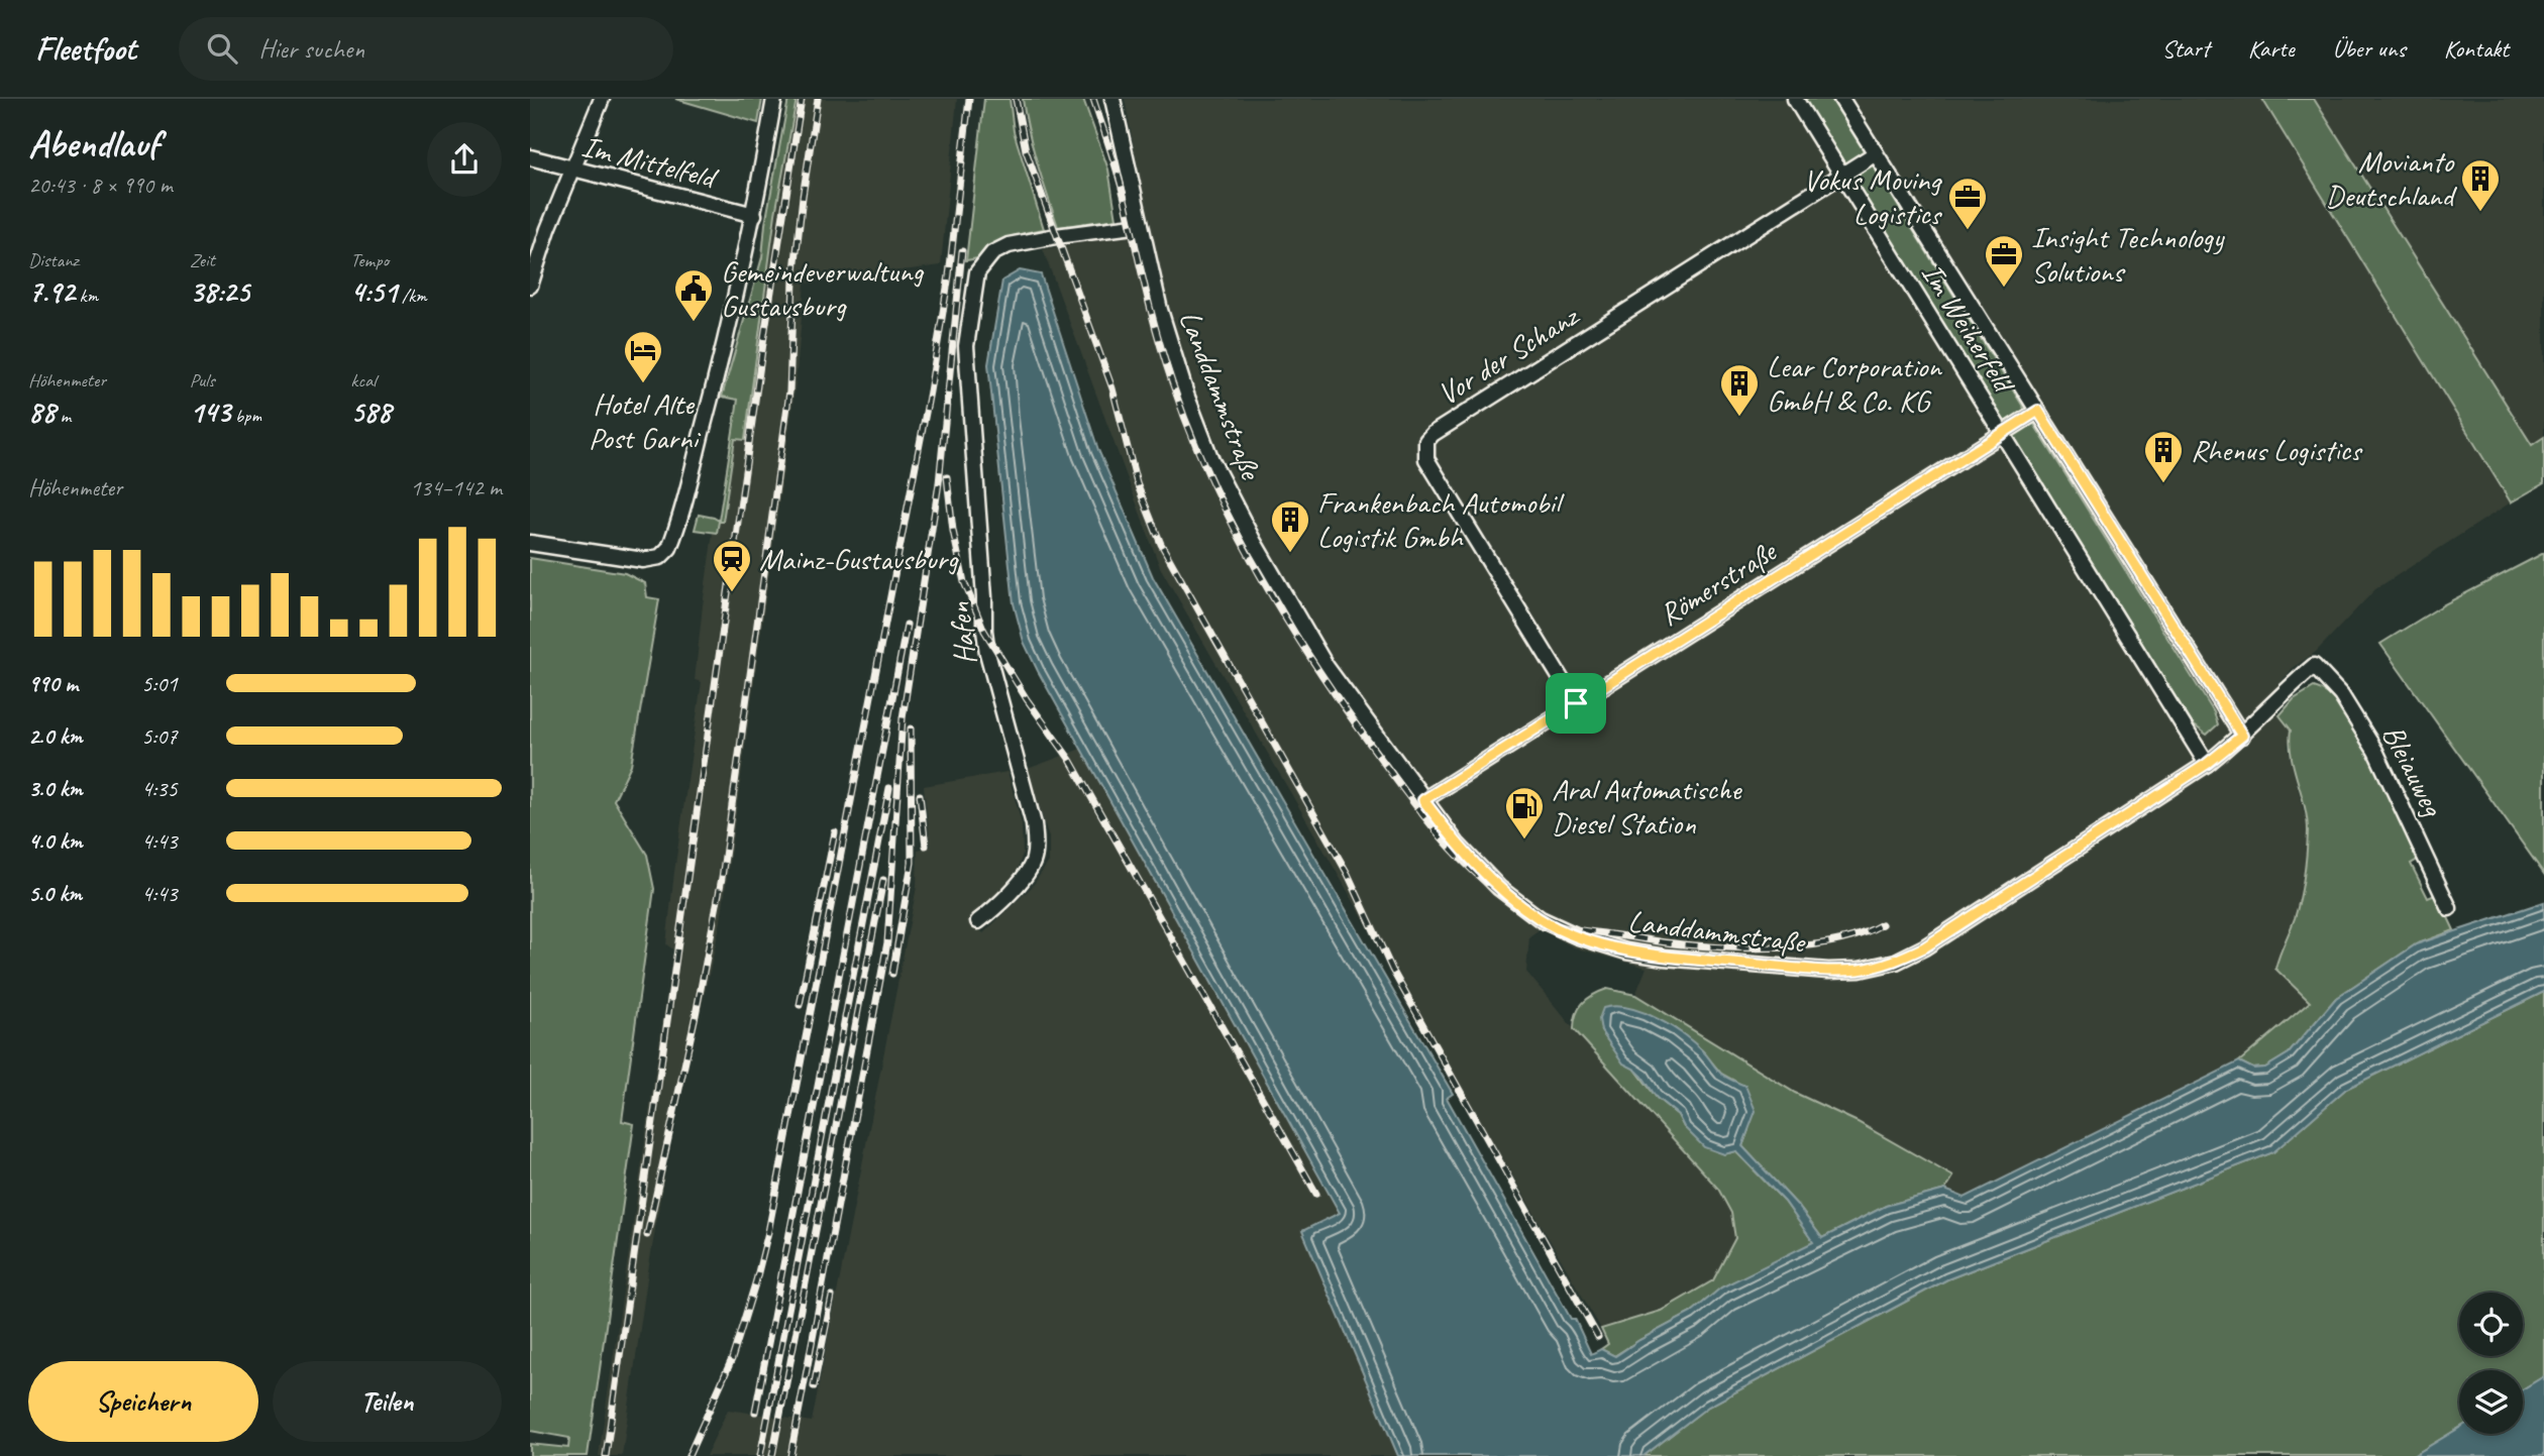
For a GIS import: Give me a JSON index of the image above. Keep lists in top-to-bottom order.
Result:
{
  "streets": {
    "street": [
      "Im Mittelfeld",
      "Im Weiherfeld",
      "Vor der Schanz",
      "Landdammstraße",
      "Römerstraße",
      "Hafen",
      "Bleiauweg"
    ]
  },
  "crossings": [
    ["Im Weiherfeld", "Vor der Schanz"],
    ["Im Weiherfeld", "Landdammstraße"],
    ["Im Weiherfeld", "Römerstraße"],
    ["Vor der Schanz", "Römerstraße"],
    ["Landdammstraße", "Römerstraße"],
    ["Landdammstraße", "Hafen"],
    ["Landdammstraße", "Bleiauweg"]
  ],
  "places": {
    "building": [
      "Movianto Deutschland",
      "Lear Corporation GmbH & Co. KG",
      "Rhenus Logistics",
      "Frankenbach Automobil Logistik Gmbh"
    ],
    "office": ["Vokus Moving Logistics", "Insight Technology Solutions"],
    "public building": ["Gemeindeverwaltung Gustavsburg"],
    "hotel": ["Hotel Alte Post Garni"],
    "station": ["Mainz-Gustavsburg"],
    "fuel station": ["Aral Automatische Diesel Station"]
  },
  "page": {
    "header": "Fleetfoot",
    "search": "Hier suchen",
    "nav": [
      "Start",
      "Karte",
      "Über uns",
      "Kontakt"
    ],
    "heading": ["Abendlauf", "20:43 · 8 × 990 m"],
    "stats": [
      ["Distanz", "7.92 km"],
      ["Zeit", "38:25"],
      ["Tempo", "4:51 /km"],
      ["Höhenmeter", "88 m"],
      ["Puls", "143 bpm"],
      ["kcal", "588"]
    ],
    "chart": ["Höhenmeter", "134–142 m"],
    "list": [
      {
        "name": "990 m",
        "note": "5:01"
      },
      {
        "name": "2.0 km",
        "note": "5:07"
      },
      {
        "name": "3.0 km",
        "note": "4:35"
      },
      {
        "name": "4.0 km",
        "note": "4:43"
      },
      {
        "name": "5.0 km",
        "note": "4:43"
      }
    ],
    "buttons": ["Speichern", "Teilen"]
  }
}
